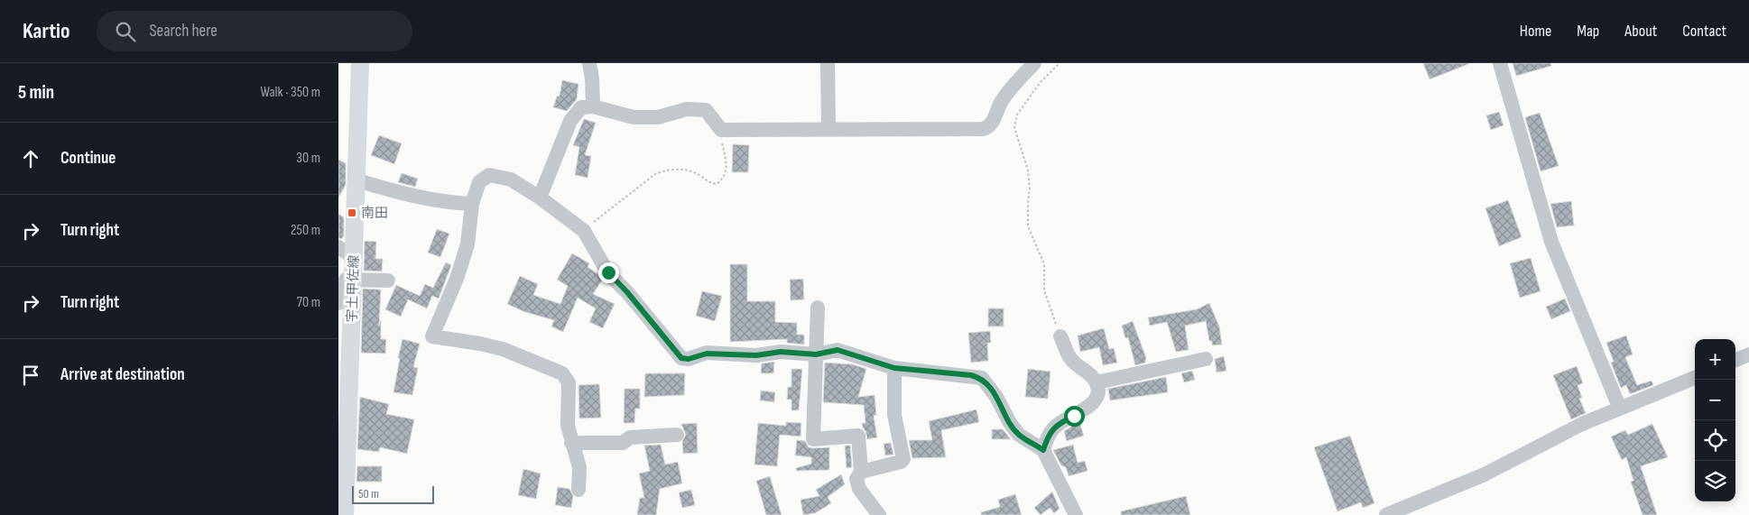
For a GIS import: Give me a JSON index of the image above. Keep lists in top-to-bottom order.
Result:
{
  "streets": {
    "main road": ["宇土甲佐線"]
  },
  "places": {
    "transit": ["南田"]
  },
  "scale_bar": "50 m",
  "page": {
    "header": "Kartio",
    "search": "Search here",
    "nav": [
      "Home",
      "Map",
      "About",
      "Contact"
    ],
    "heading": ["5 min", "Walk · 350 m"],
    "list": [
      ["Continue", "30 m"],
      ["Turn right", "250 m"],
      ["Turn right", "70 m"],
      "Arrive at destination"
    ],
    "map_buttons": ["+", "−"],
    "scale": "50 m"
  }
}
